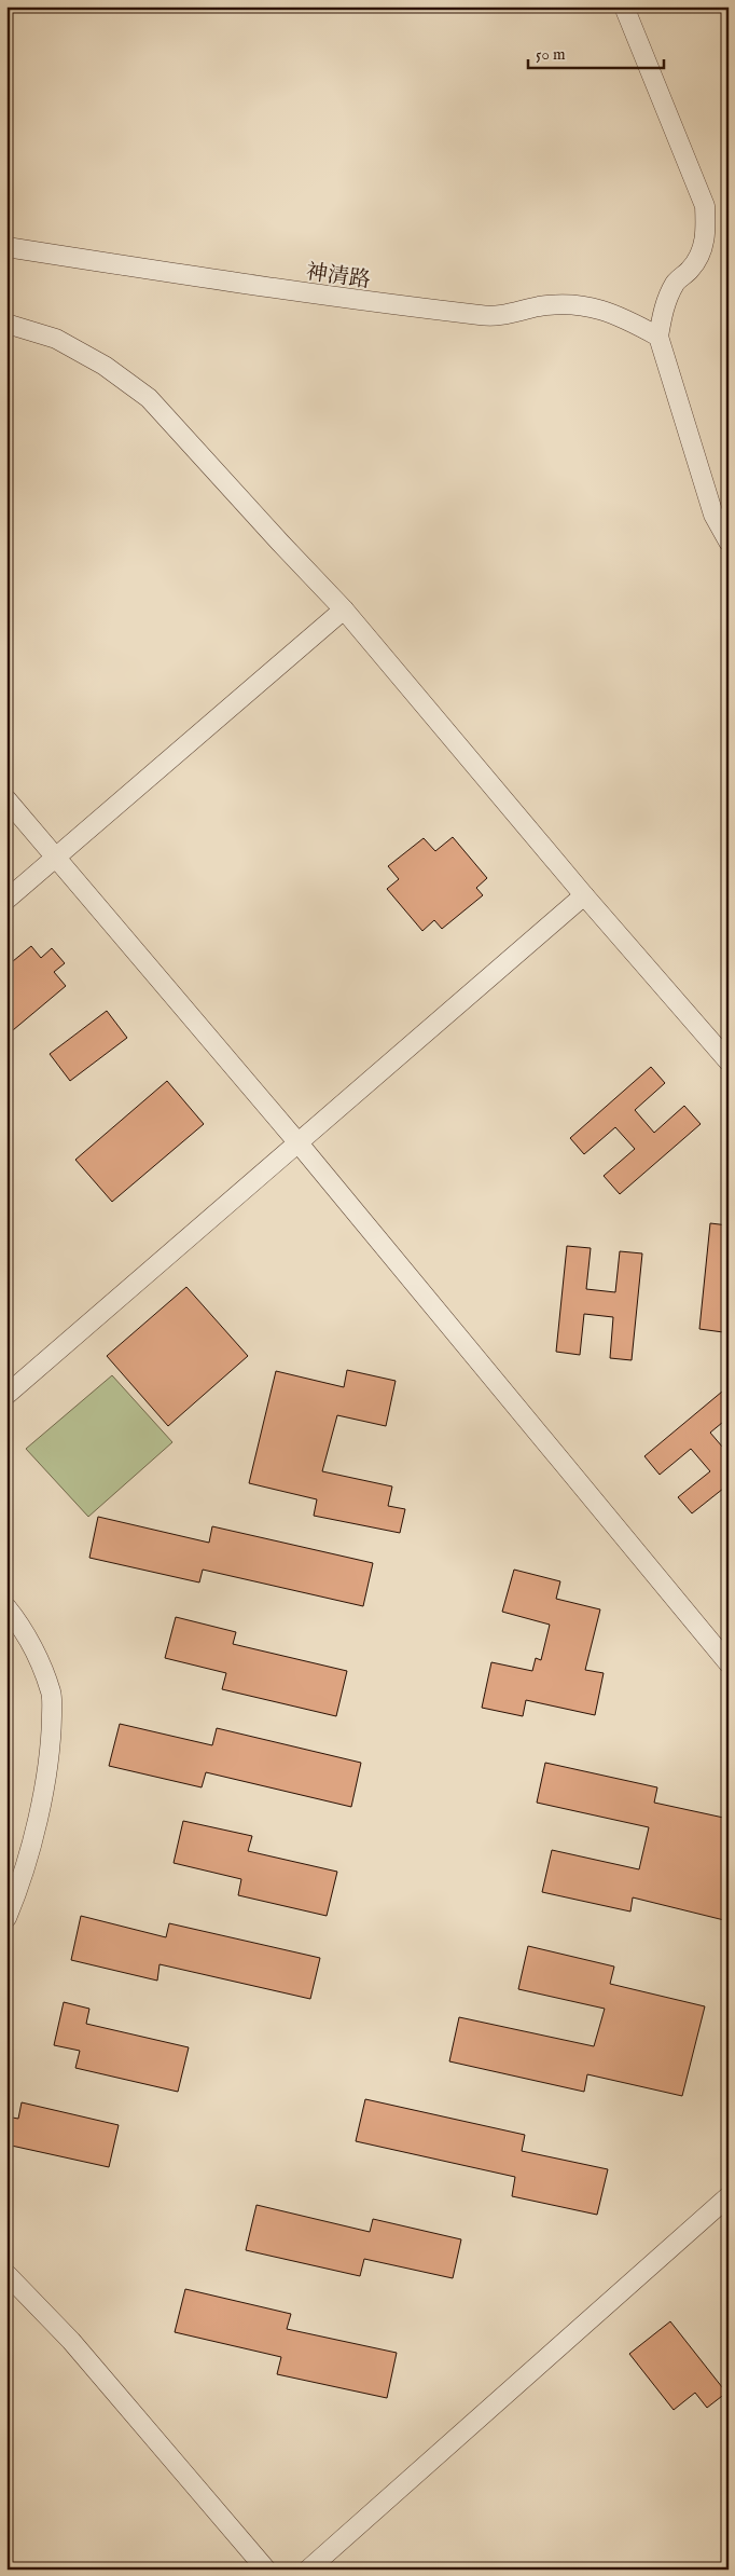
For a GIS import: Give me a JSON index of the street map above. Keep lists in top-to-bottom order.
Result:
{
  "streets": {
    "street": ["神清路"]
  },
  "scale_bar": "50 m"
}
